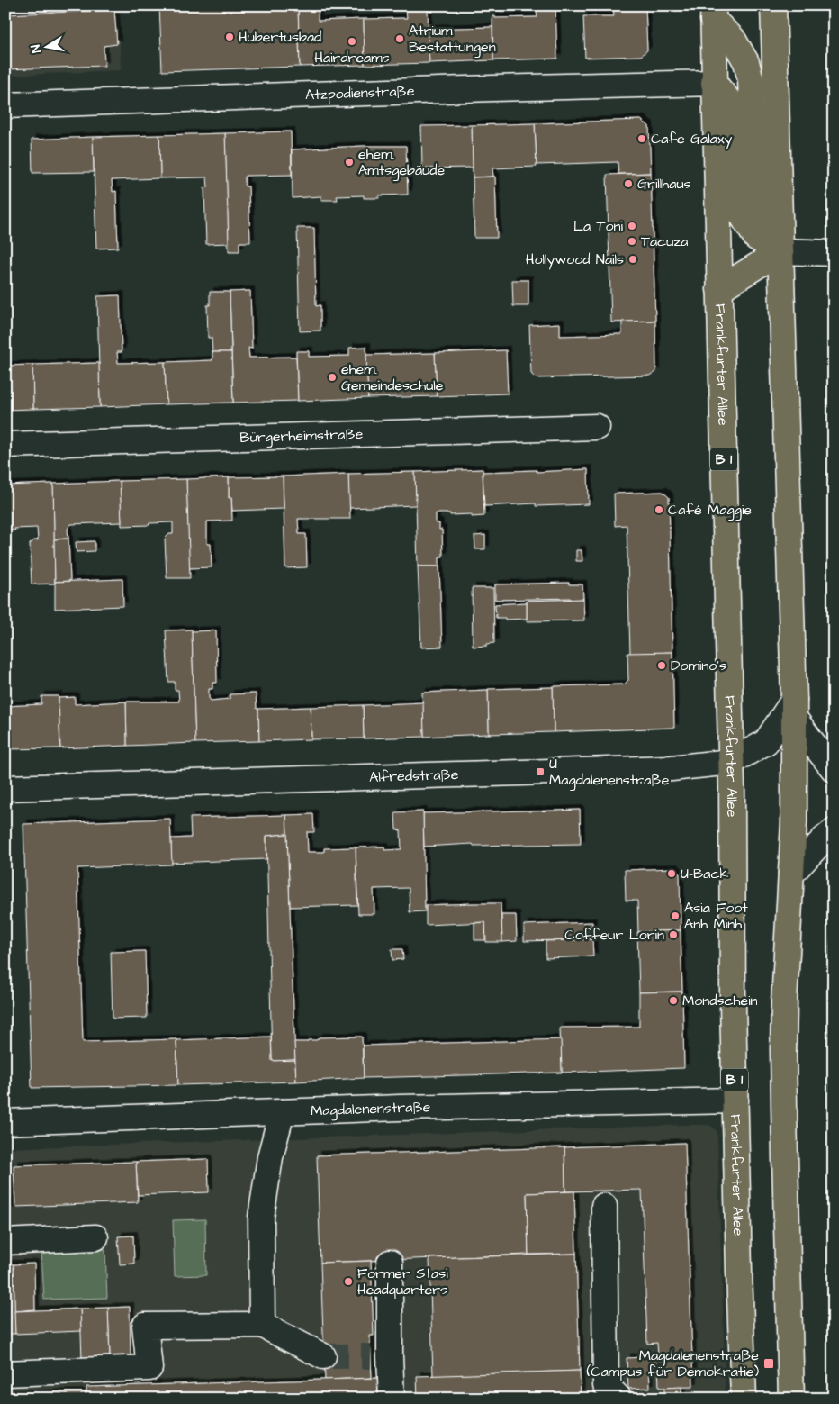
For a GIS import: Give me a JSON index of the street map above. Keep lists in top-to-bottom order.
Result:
{
  "streets": {
    "main road": ["Frankfurter Allee", "B 1"],
    "street": [
      "Atzpodienstraße",
      "Bürgerheimstraße",
      "Alfredstraße",
      "Magdalenenstraße"
    ]
  },
  "crossings": [
    ["Atzpodienstraße", "Frankfurter Allee"],
    ["Frankfurter Allee", "Alfredstraße"],
    ["Frankfurter Allee", "Magdalenenstraße"]
  ],
  "places": {
    "other": [
      "Hubertusbad",
      "Atrium Bestattungen",
      "Hairdreams",
      "Cafe Galaxy",
      "ehem. Amtsgebäude",
      "Grillhaus",
      "La Toni",
      "Tacuza",
      "Hollywood Nails",
      "ehem. Gemeindeschule",
      "Café Maggie",
      "Domino's",
      "U-Back",
      "Asia Foot Anh Minh",
      "Coffeur Lorin",
      "Mondschein",
      "Former Stasi Headquarters"
    ],
    "transit": ["U Magdalenenstraße", "Magdalenenstraße (Campus für Demokratie)"]
  },
  "north": "left"
}
